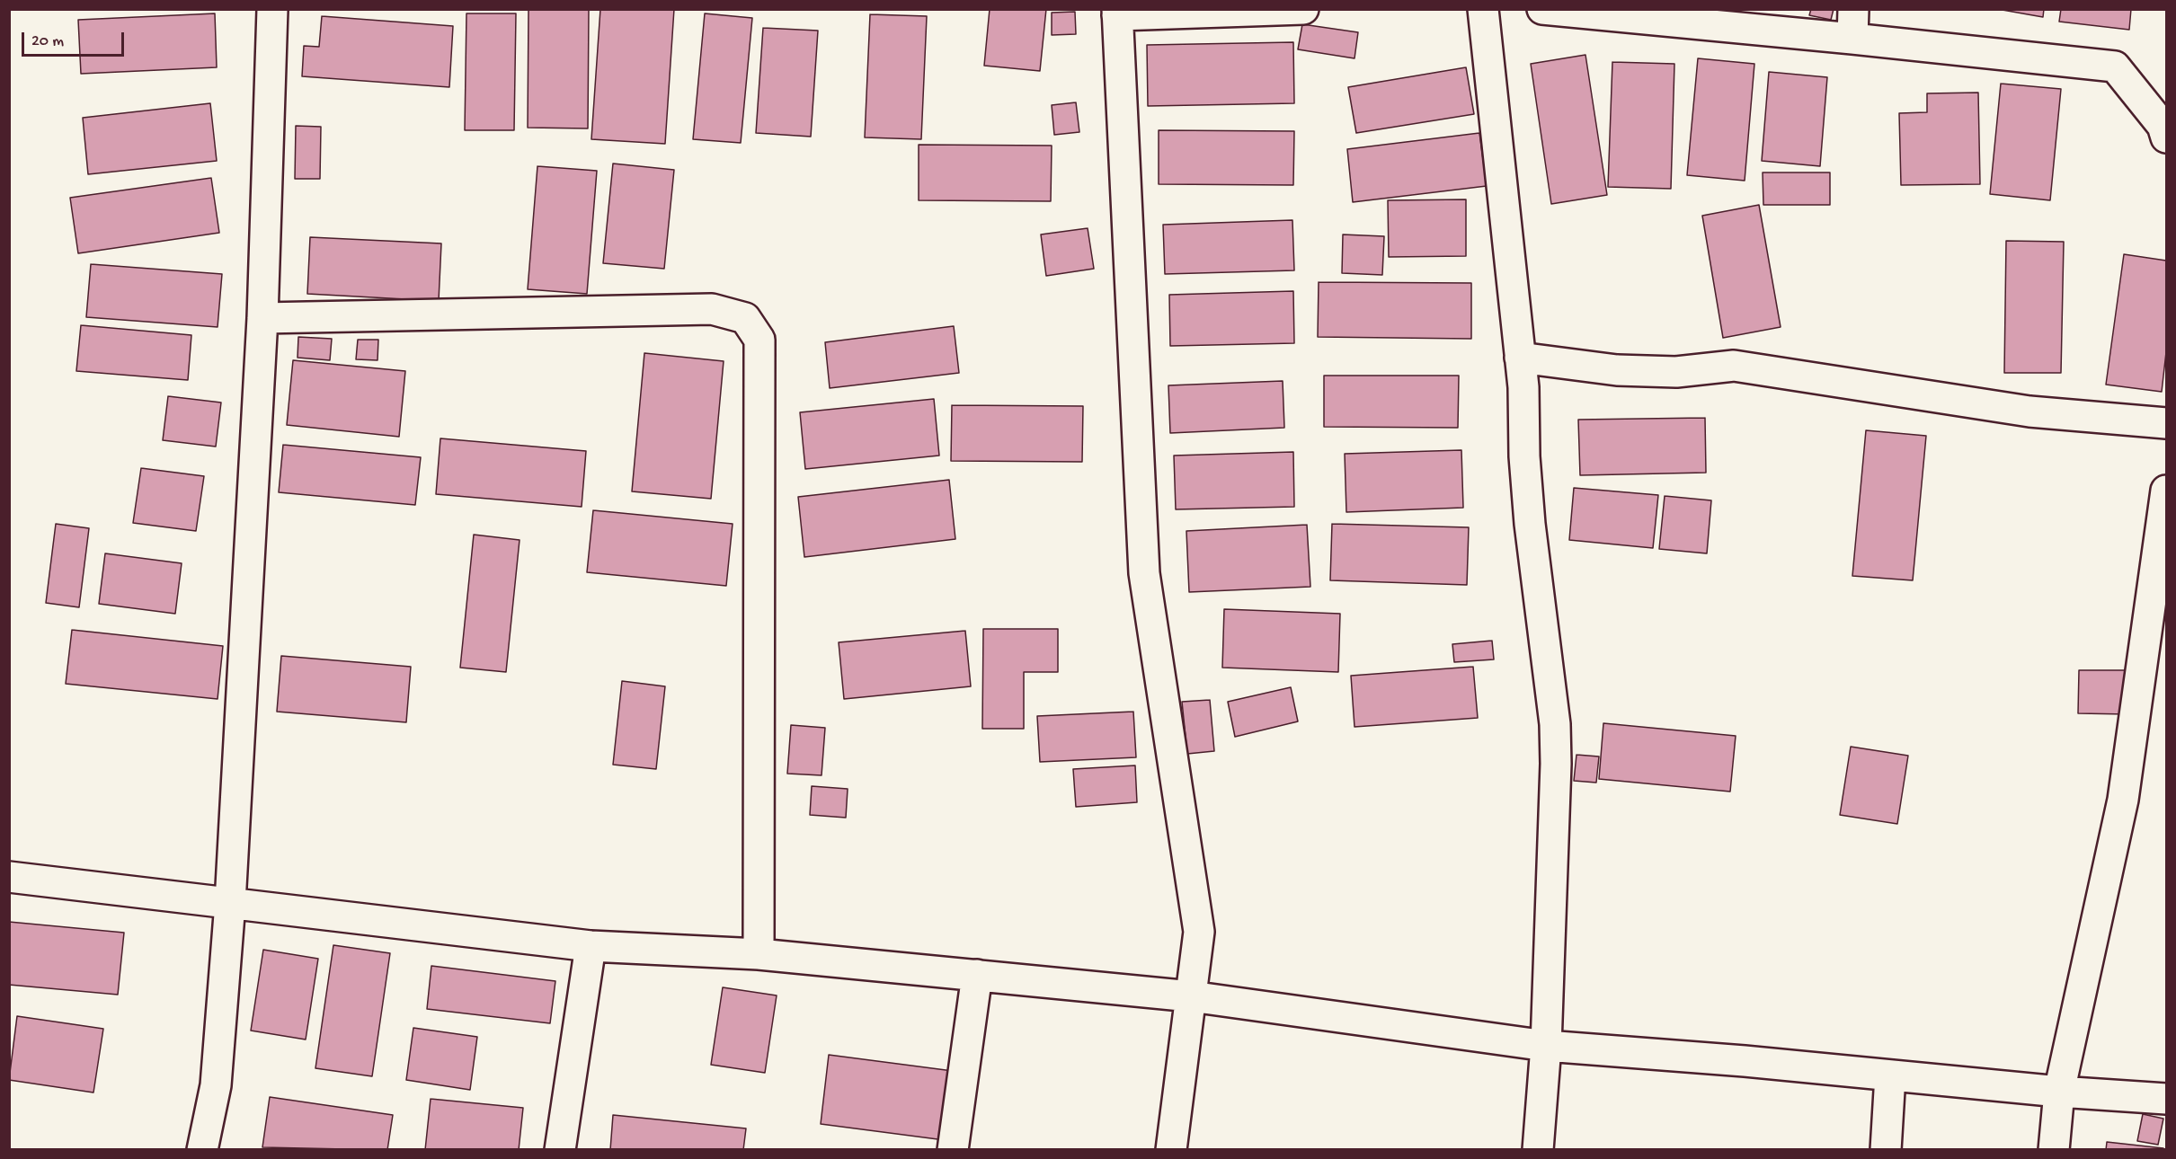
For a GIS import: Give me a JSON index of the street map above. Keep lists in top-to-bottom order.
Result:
{
  "scale_bar": "20 m"
}
